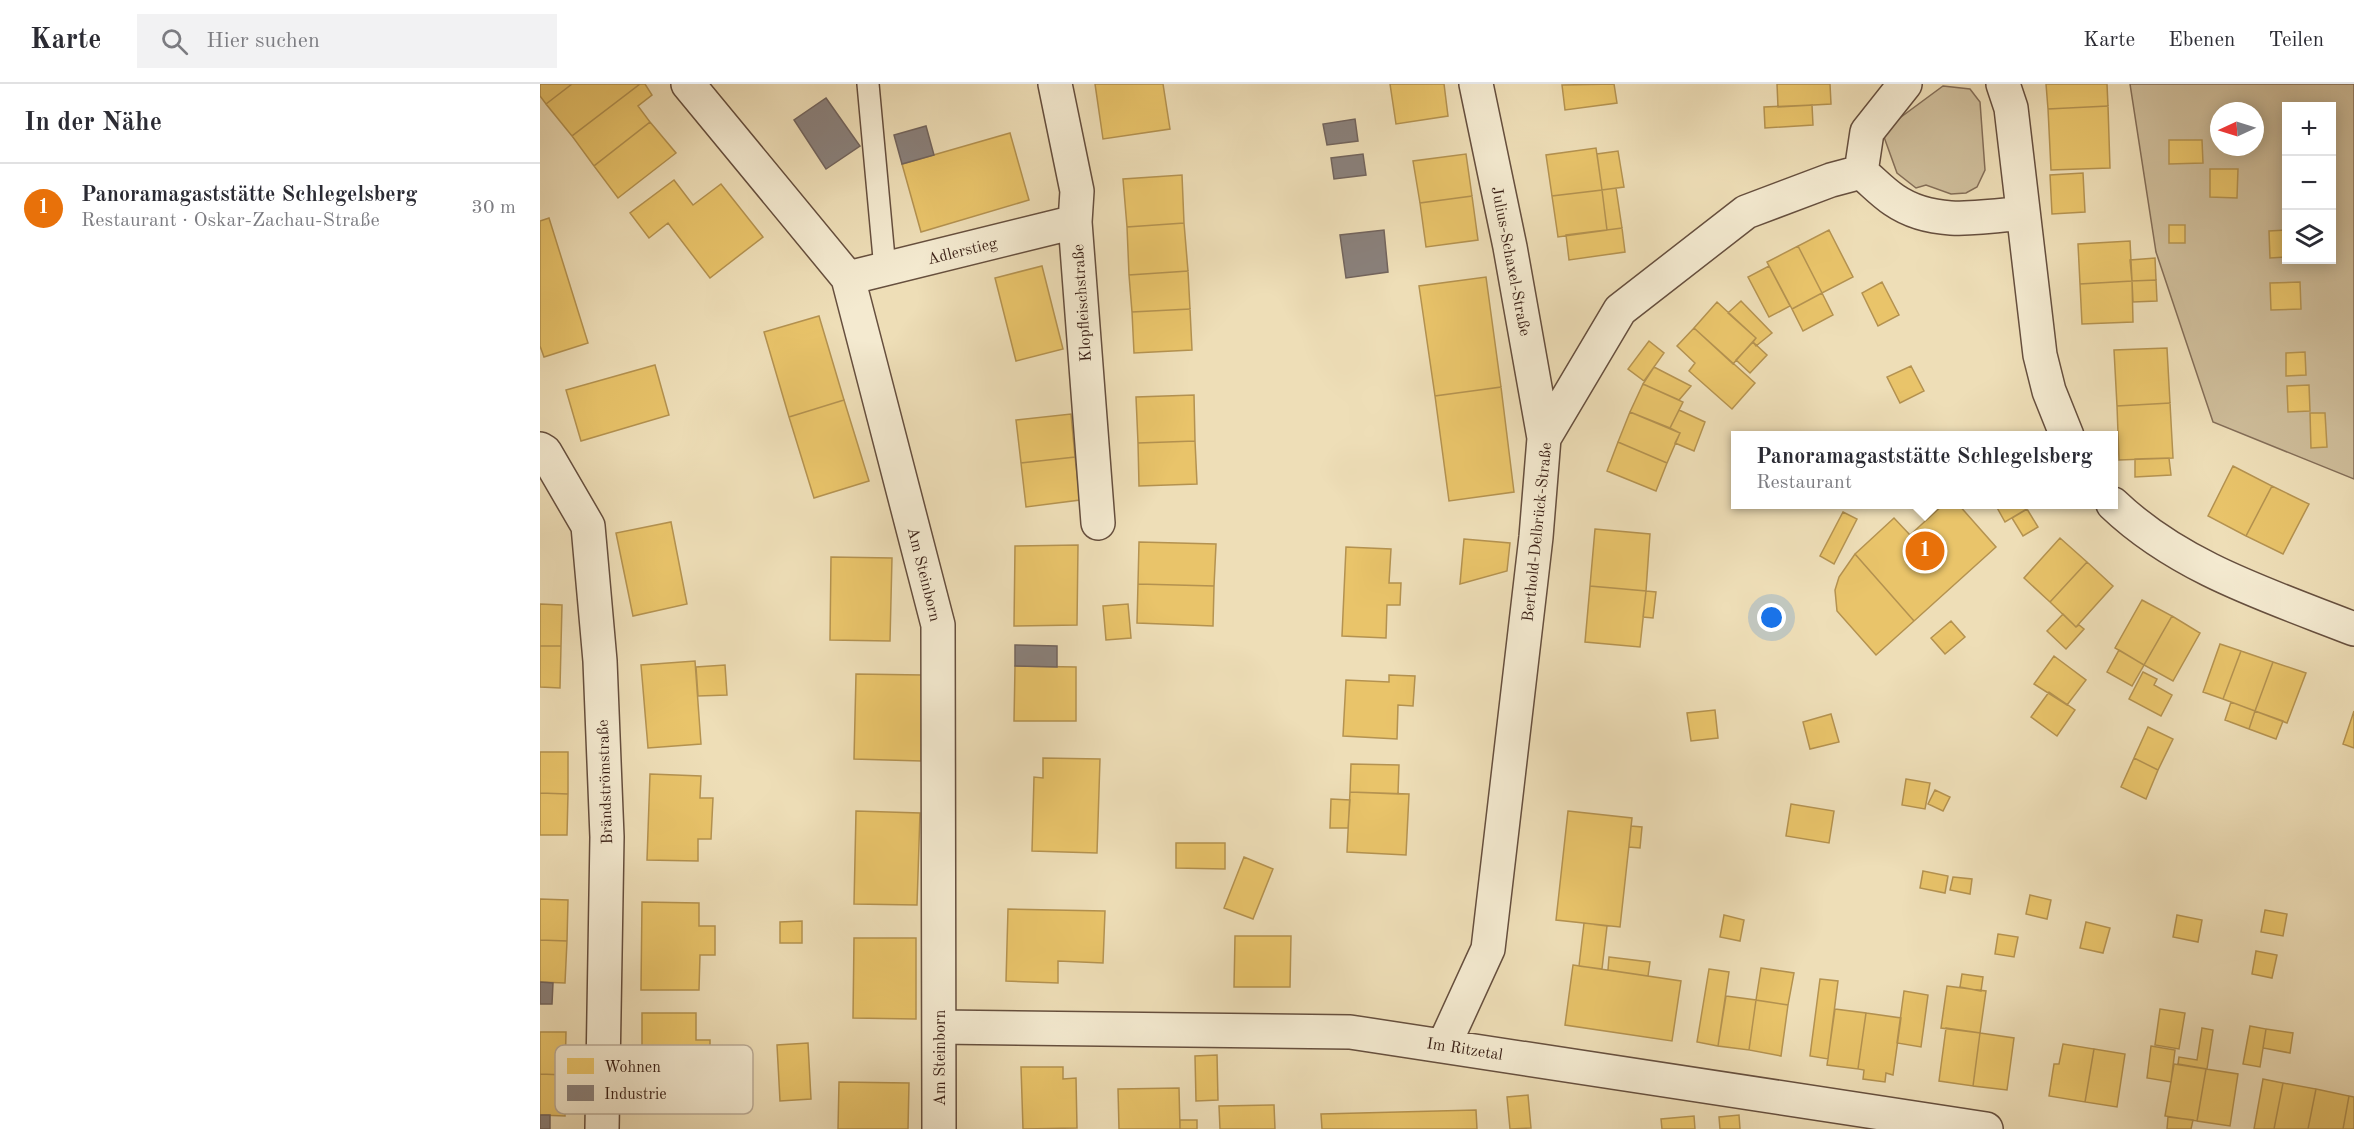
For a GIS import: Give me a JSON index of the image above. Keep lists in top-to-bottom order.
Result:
{
  "streets": {
    "street": [
      "Adlerstieg",
      "Julius-Schaxel-Straße",
      "Klopfleischstraße",
      "Berthold-Delbrück-Straße",
      "Am Steinborn",
      "Brändströmstraße",
      "Im Ritzetal"
    ]
  },
  "crossings": [
    ["Adlerstieg", "Klopfleischstraße"],
    ["Adlerstieg", "Am Steinborn"],
    ["Julius-Schaxel-Straße", "Berthold-Delbrück-Straße"],
    ["Berthold-Delbrück-Straße", "Im Ritzetal"],
    ["Am Steinborn", "Im Ritzetal"]
  ],
  "legend": ["Wohnen", "Industrie"],
  "north": "left",
  "page": {
    "header": "Karte",
    "search": "Hier suchen",
    "nav": ["Karte", "Ebenen", "Teilen"],
    "heading": "In der Nähe",
    "map_buttons": ["+", "−"],
    "list": [
      {
        "mark": "1",
        "name": "Panoramagaststätte Schlegelsberg",
        "note": "Restaurant · Oskar-Zachau-Straße",
        "value": "30 m"
      }
    ],
    "popup": ["Panoramagaststätte Schlegelsberg", "Restaurant"],
    "pins": "1"
  }
}
